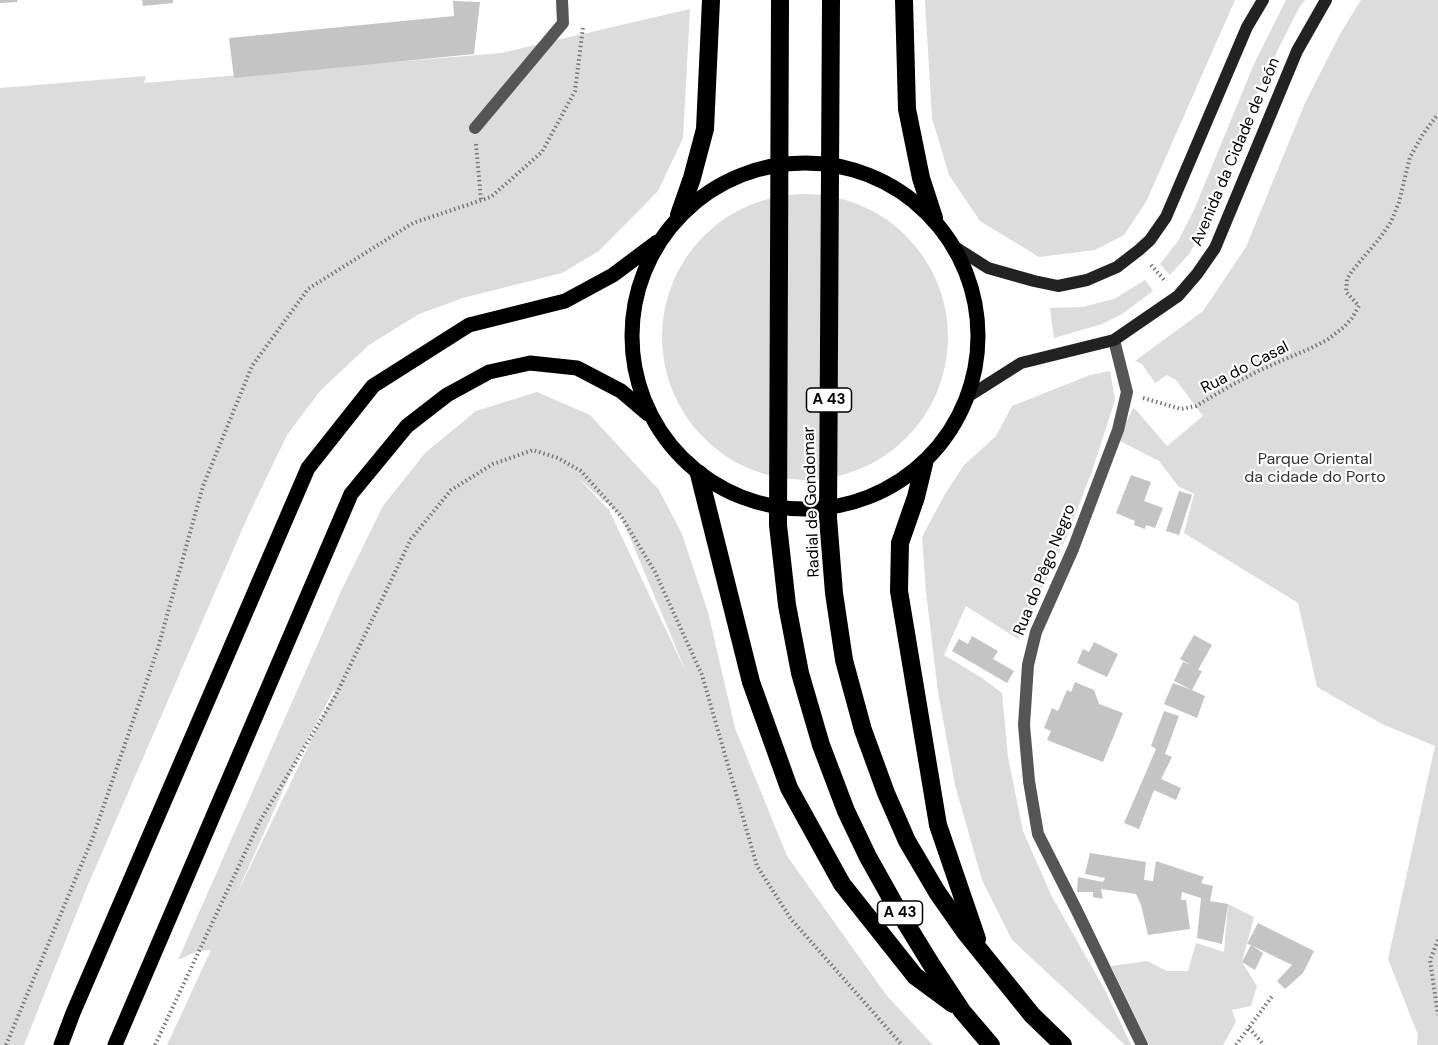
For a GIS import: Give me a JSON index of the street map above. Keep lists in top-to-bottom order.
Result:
{
  "streets": {
    "highway": ["A 43", "Radial de Gondomar"],
    "main road": ["Avenida da Cidade de León"],
    "street": ["Rua do Pêgo Negro"],
    "path": ["Rua do Casal"]
  },
  "crossings": [
    ["Avenida da Cidade de León", "Rua do Pêgo Negro"],
    ["Rua do Casal", "Rua do Pêgo Negro"]
  ],
  "parks": ["Parque Oriental da cidade do Porto"]
}
